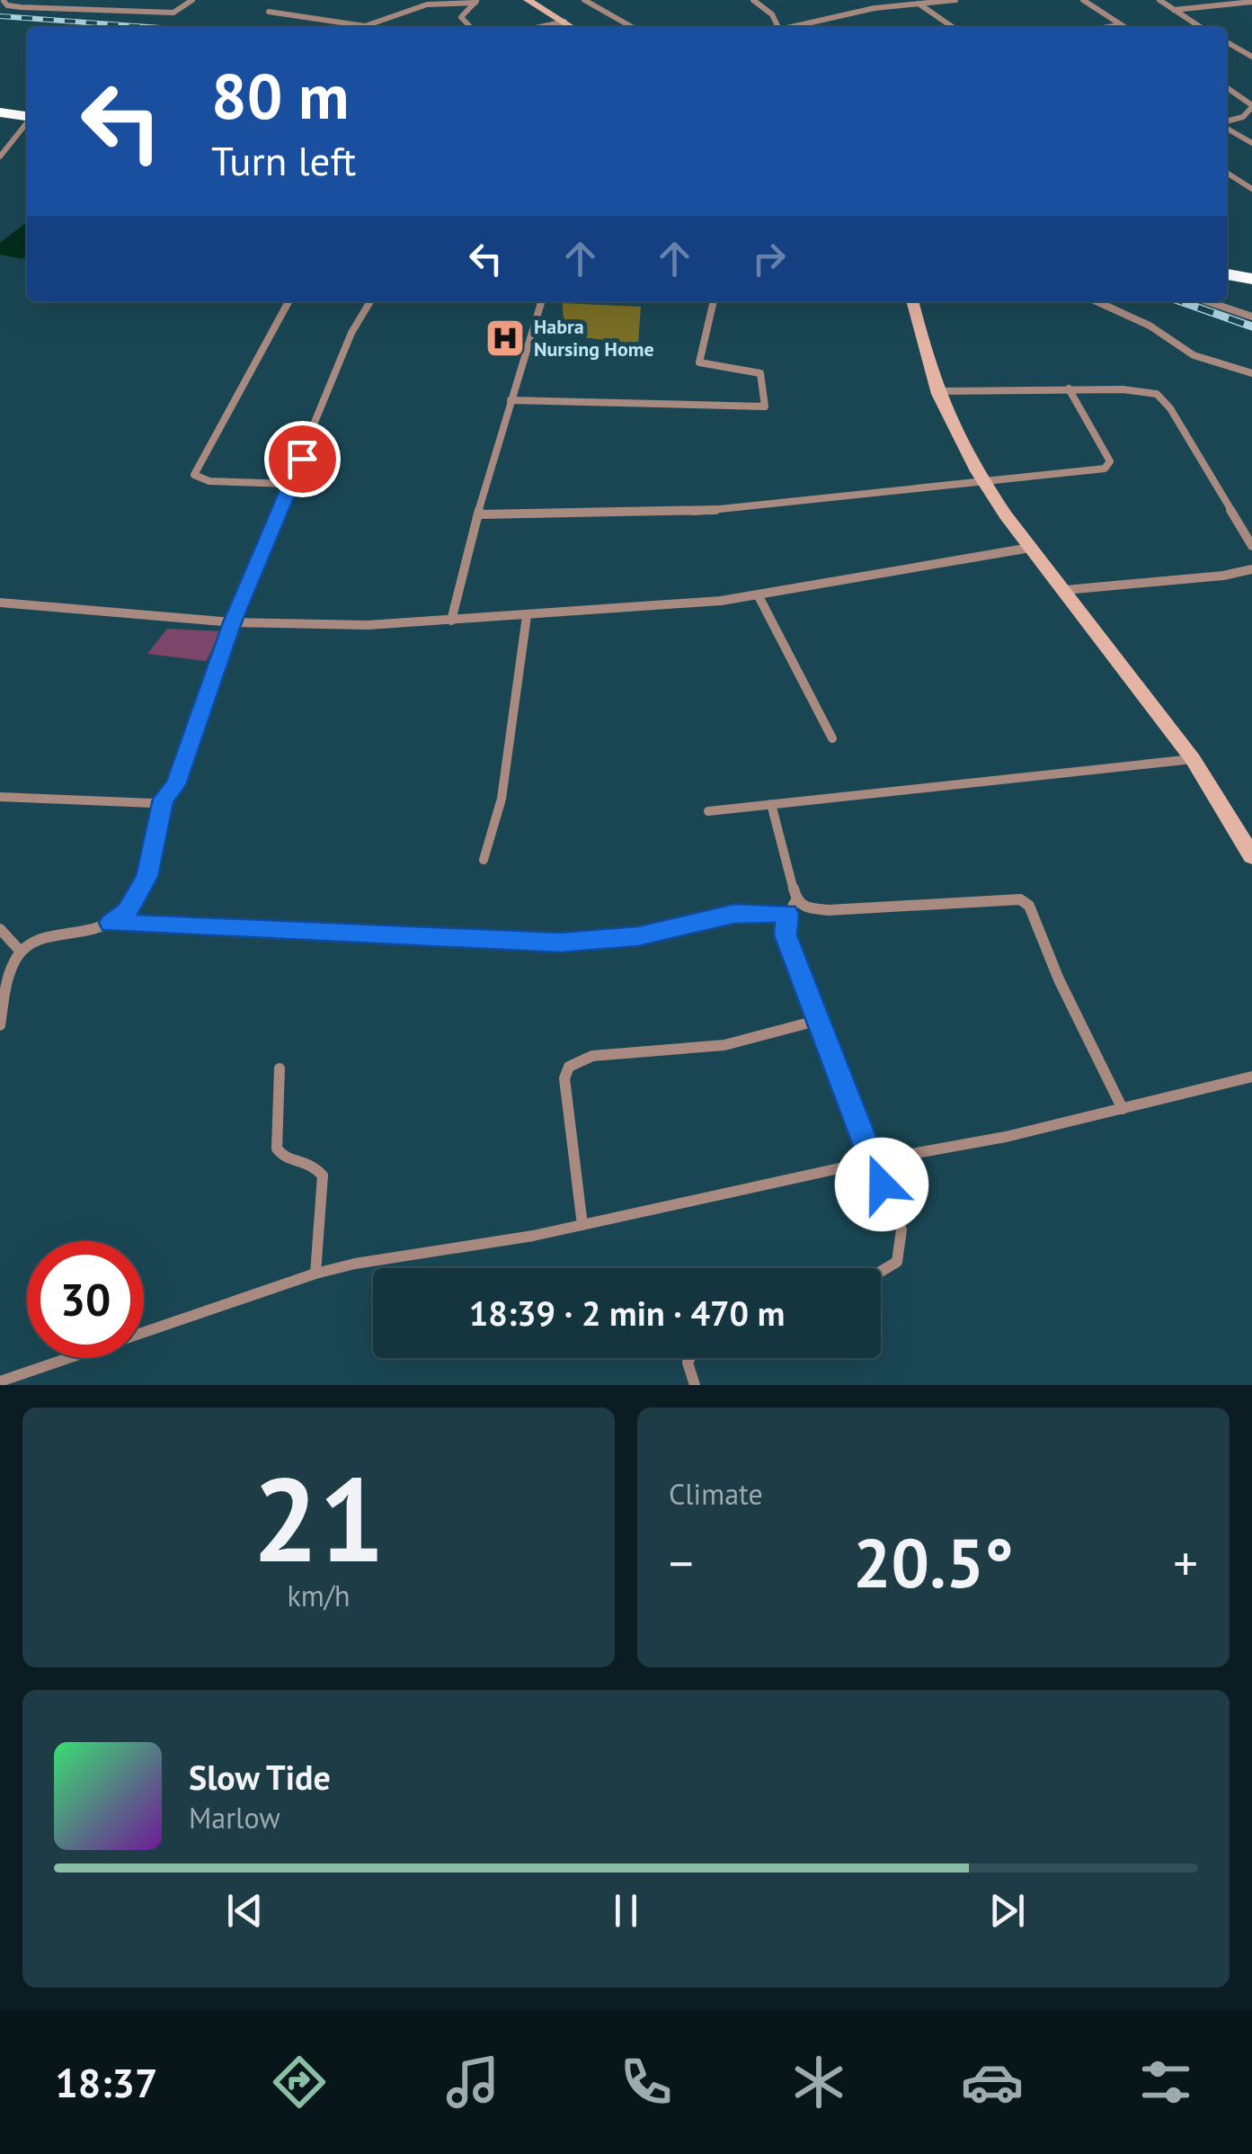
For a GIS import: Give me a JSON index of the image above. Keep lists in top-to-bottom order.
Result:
{
  "places": {
    "hospital": ["Habra Nursing Home"]
  },
  "page": {
    "turn": ["80 m", "Turn left"],
    "limit": "30",
    "trip": "18:39 · 2 min · 470 m",
    "tile": [
      ["21", "km/h"],
      "Climate"
    ],
    "heat": ["−", "20.5°", "+"],
    "song": ["Slow Tide", "Marlow"],
    "tabs": "18:37"
  }
}
